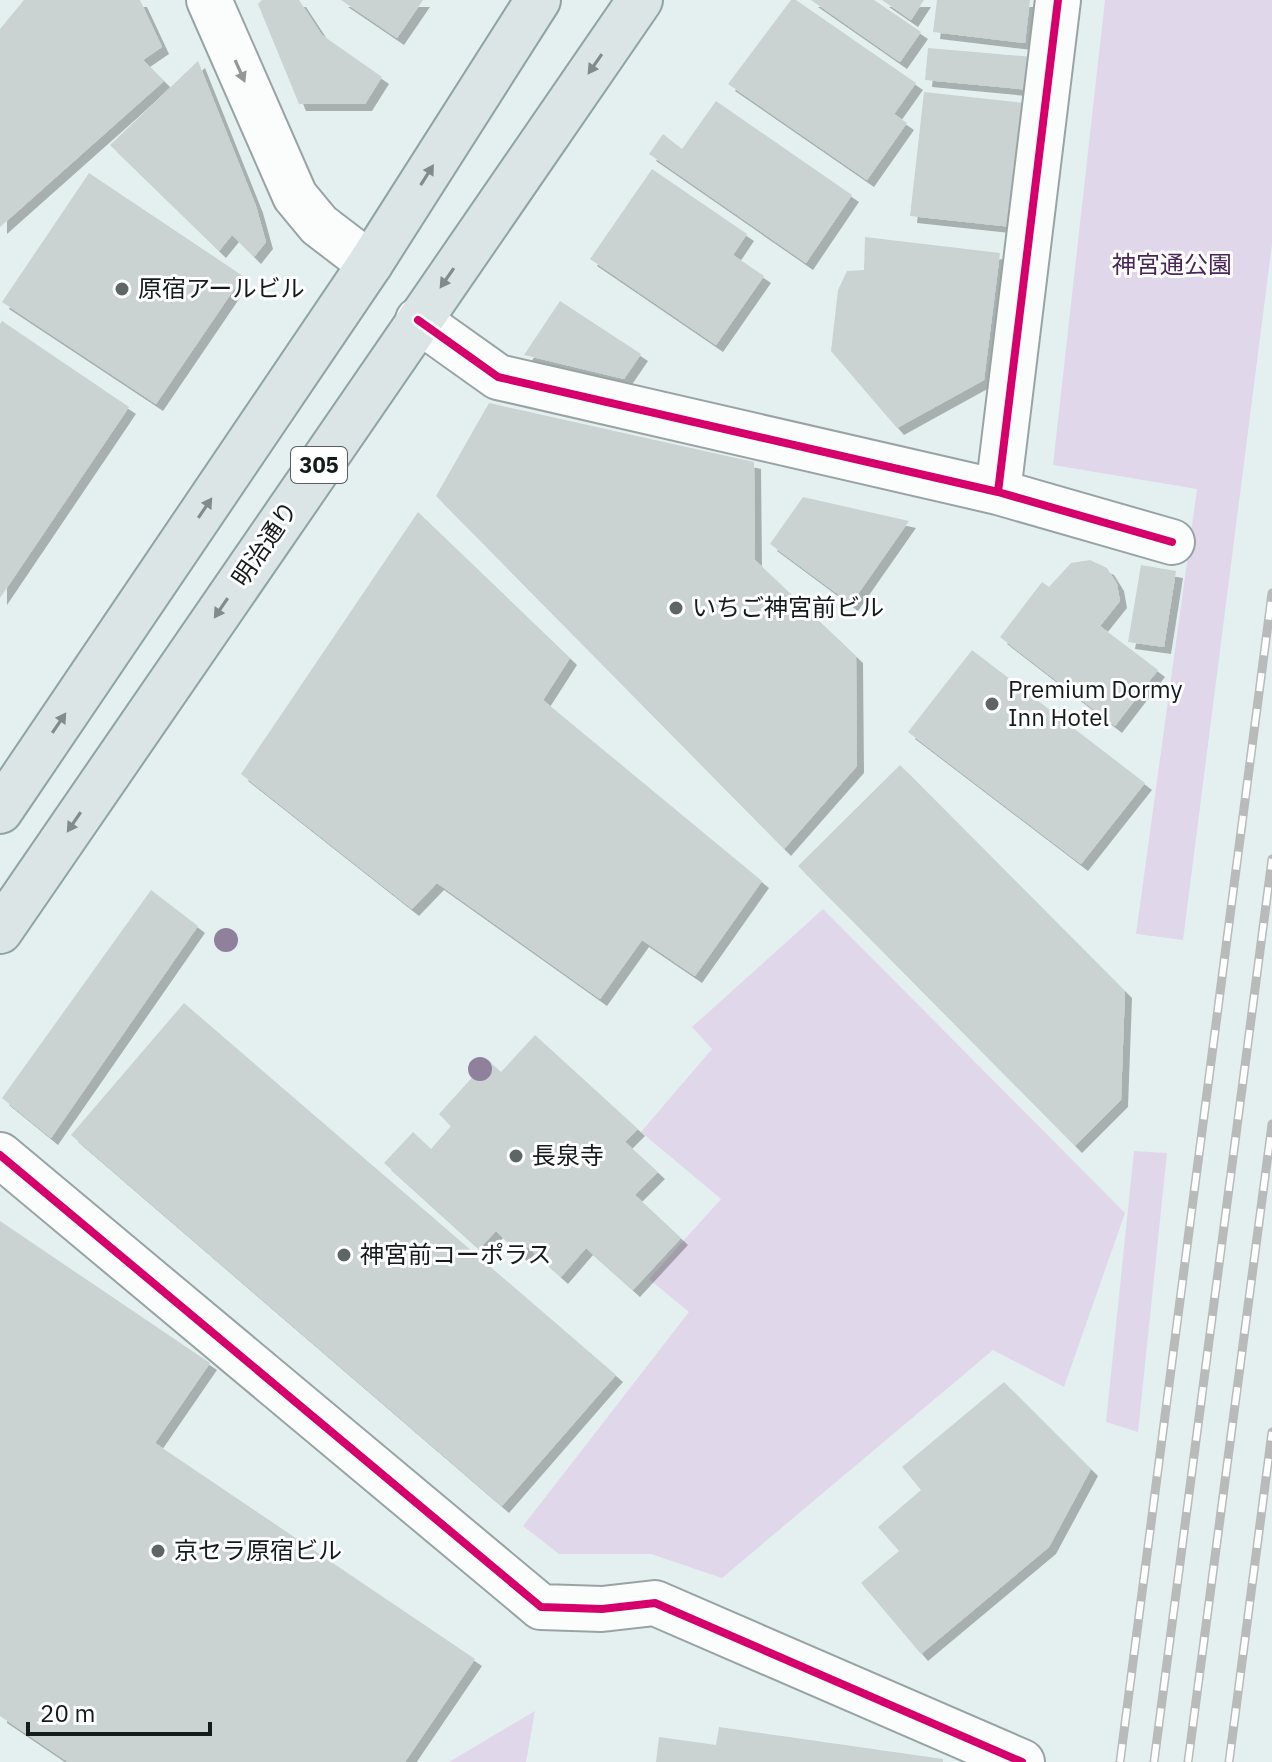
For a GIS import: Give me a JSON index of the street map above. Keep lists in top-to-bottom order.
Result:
{
  "streets": {
    "main road": ["305", "明治通り"]
  },
  "parks": ["神宮通公園"],
  "places": [
    "原宿アールビル",
    "いちご神宮前ビル",
    "Premium Dormy Inn Hotel",
    "長泉寺",
    "神宮前コーポラス",
    "京セラ原宿ビル"
  ],
  "scale_bar": "20 m"
}
